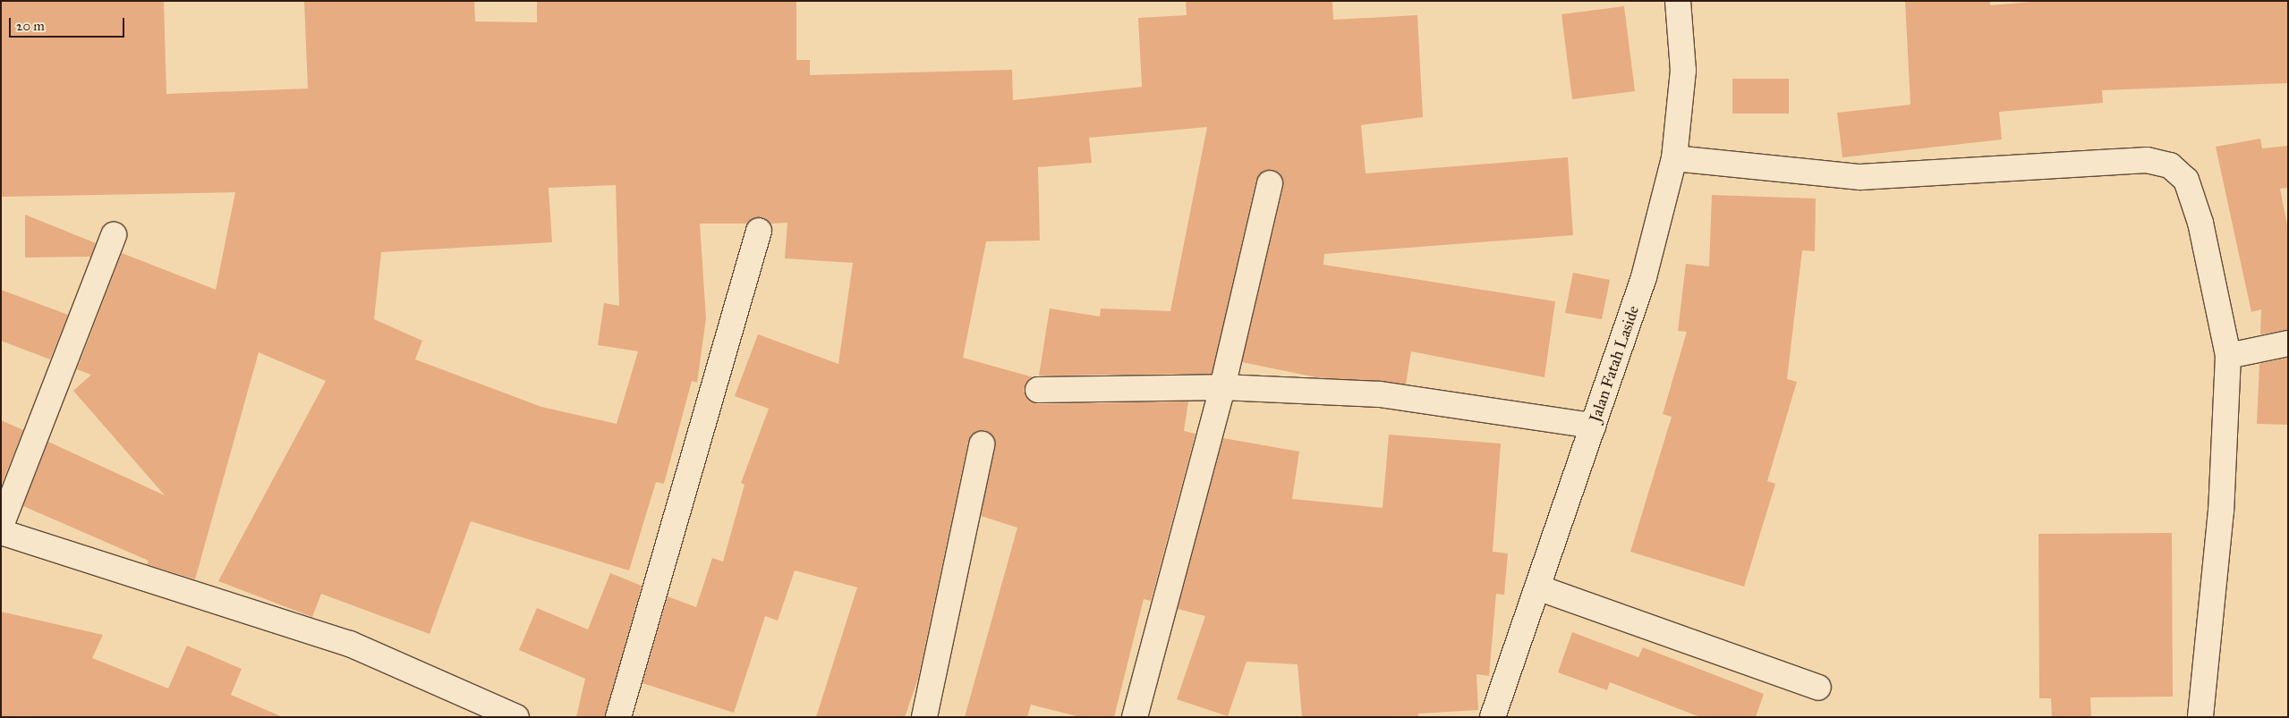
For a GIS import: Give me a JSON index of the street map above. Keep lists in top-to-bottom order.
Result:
{
  "streets": {
    "street": ["Jalan Fatah Laside"]
  },
  "scale_bar": "20 m"
}
